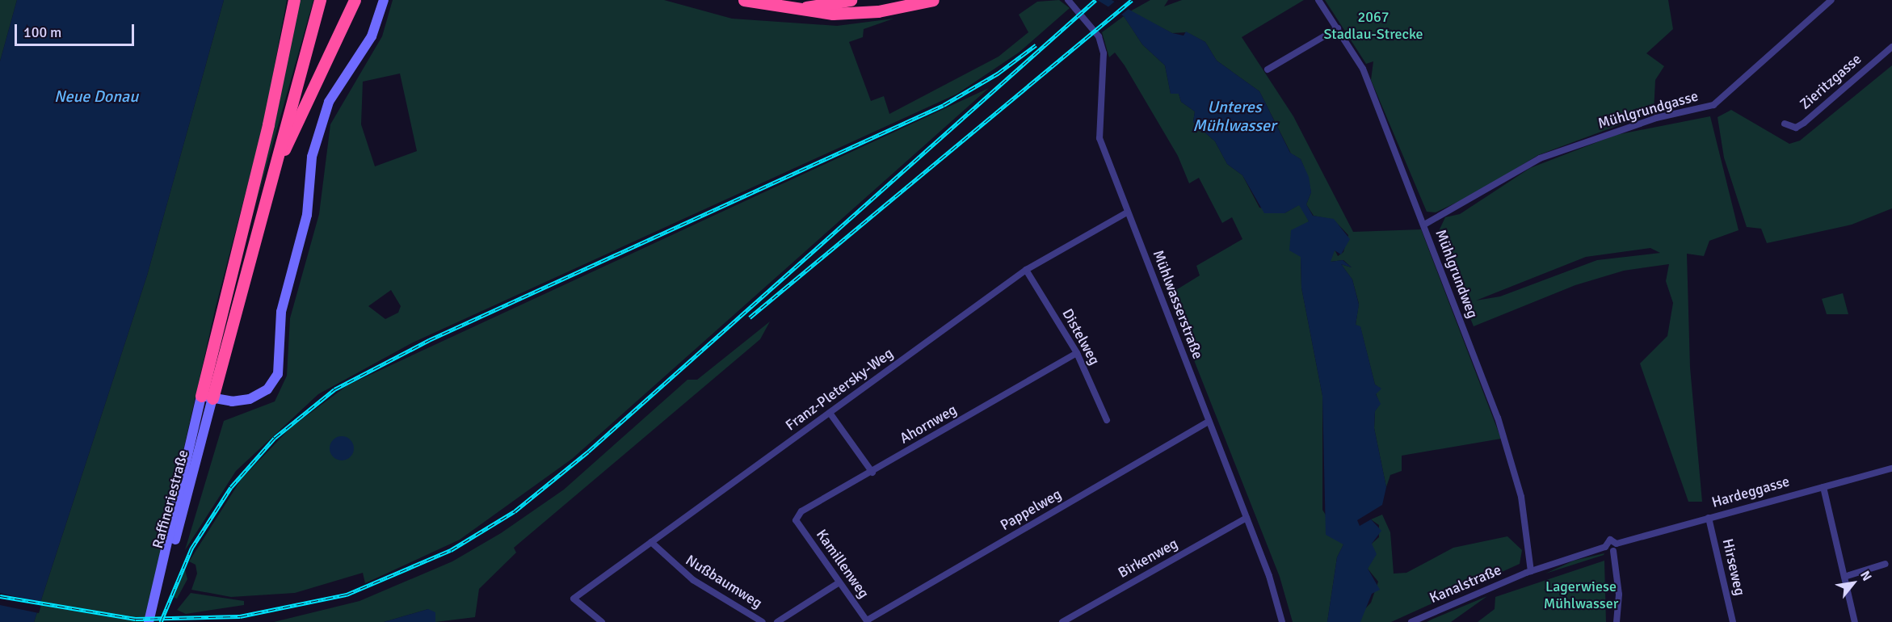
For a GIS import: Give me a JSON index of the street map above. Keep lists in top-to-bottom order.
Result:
{
  "streets": {
    "street": [
      "Zieritzgasse",
      "Mühlgrundgasse",
      "Mühlgrundweg",
      "Mühlwasserstraße",
      "Distelweg",
      "Franz-Pletersky-Weg",
      "Ahornweg",
      "Hardeggasse",
      "Raffineriestraße",
      "Pappelweg",
      "Birkenweg",
      "Kamillenweg",
      "Hirseweg",
      "Nußbaumweg",
      "Kanalstraße"
    ]
  },
  "crossings": [
    ["Mühlgrundgasse", "Mühlgrundweg"],
    ["Mühlgrundweg", "Kanalstraße"],
    ["Mühlwasserstraße", "Franz-Pletersky-Weg"],
    ["Mühlwasserstraße", "Pappelweg"],
    ["Mühlwasserstraße", "Birkenweg"],
    ["Distelweg", "Franz-Pletersky-Weg"],
    ["Distelweg", "Ahornweg"],
    ["Franz-Pletersky-Weg", "Nußbaumweg"],
    ["Ahornweg", "Kamillenweg"],
    ["Hardeggasse", "Hirseweg"],
    ["Pappelweg", "Kamillenweg"]
  ],
  "water": ["Neue Donau", "Unteres Mühlwasser"],
  "parks": ["2067 Stadlau-Strecke", "Lagerwiese Mühlwasser"],
  "scale_bar": "100 m",
  "north": "top right"
}
